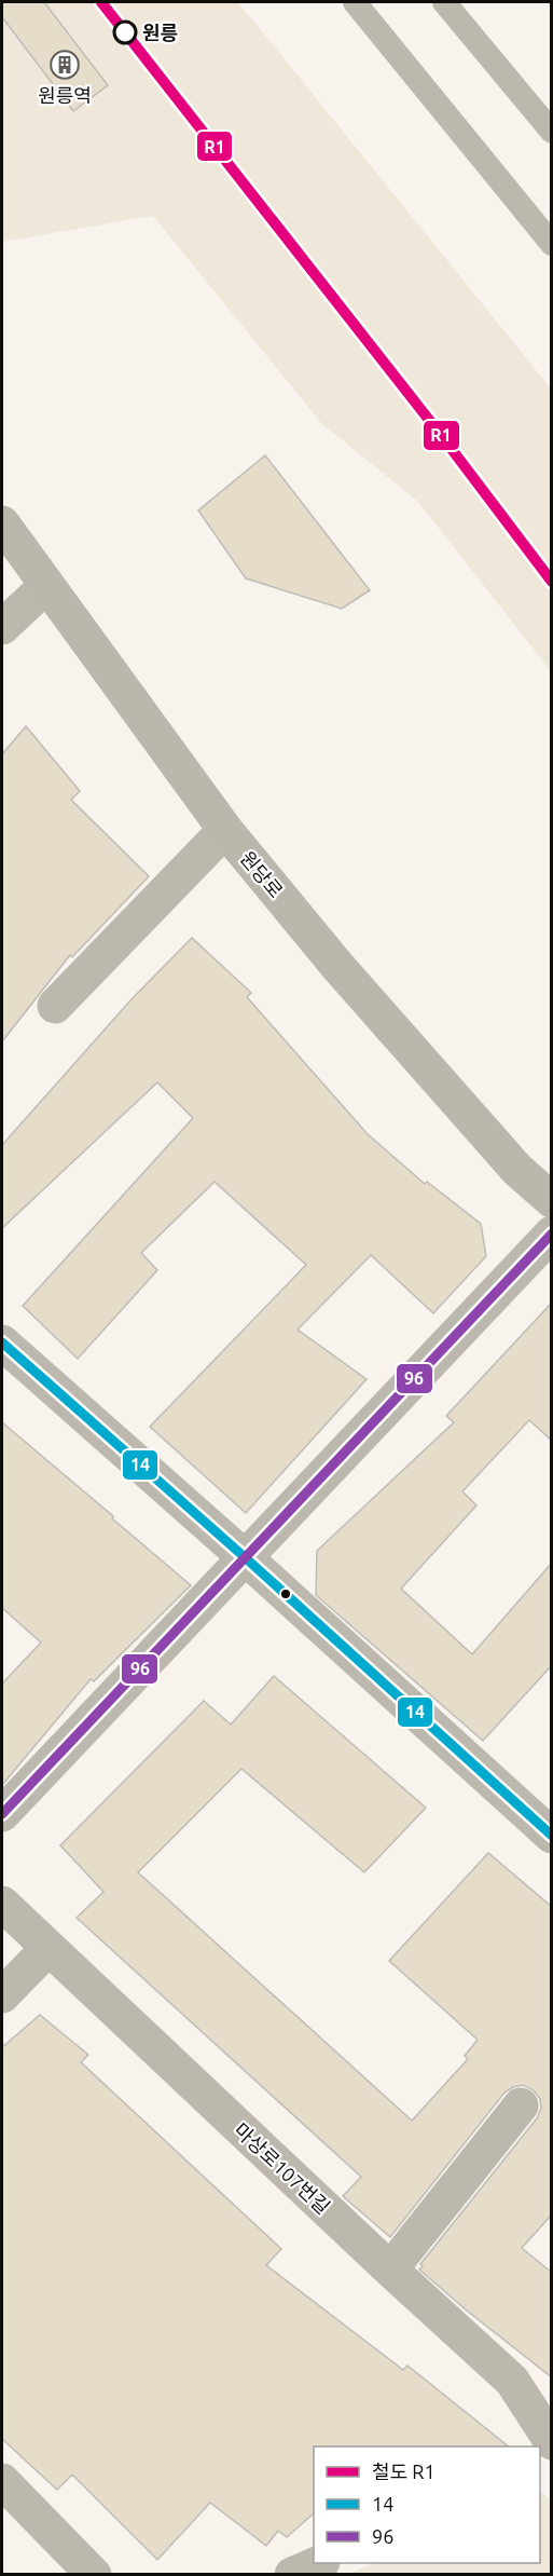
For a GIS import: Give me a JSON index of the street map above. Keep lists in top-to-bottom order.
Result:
{
  "streets": {
    "main road": ["원당로"],
    "street": ["마상로107번길"]
  },
  "places": {
    "other": ["원릉"],
    "building": ["원릉역"]
  },
  "lines": ["rail line R1", "transit line 96", "transit line 14"],
  "legend": ["철도 R1", "14", "96"]
}
